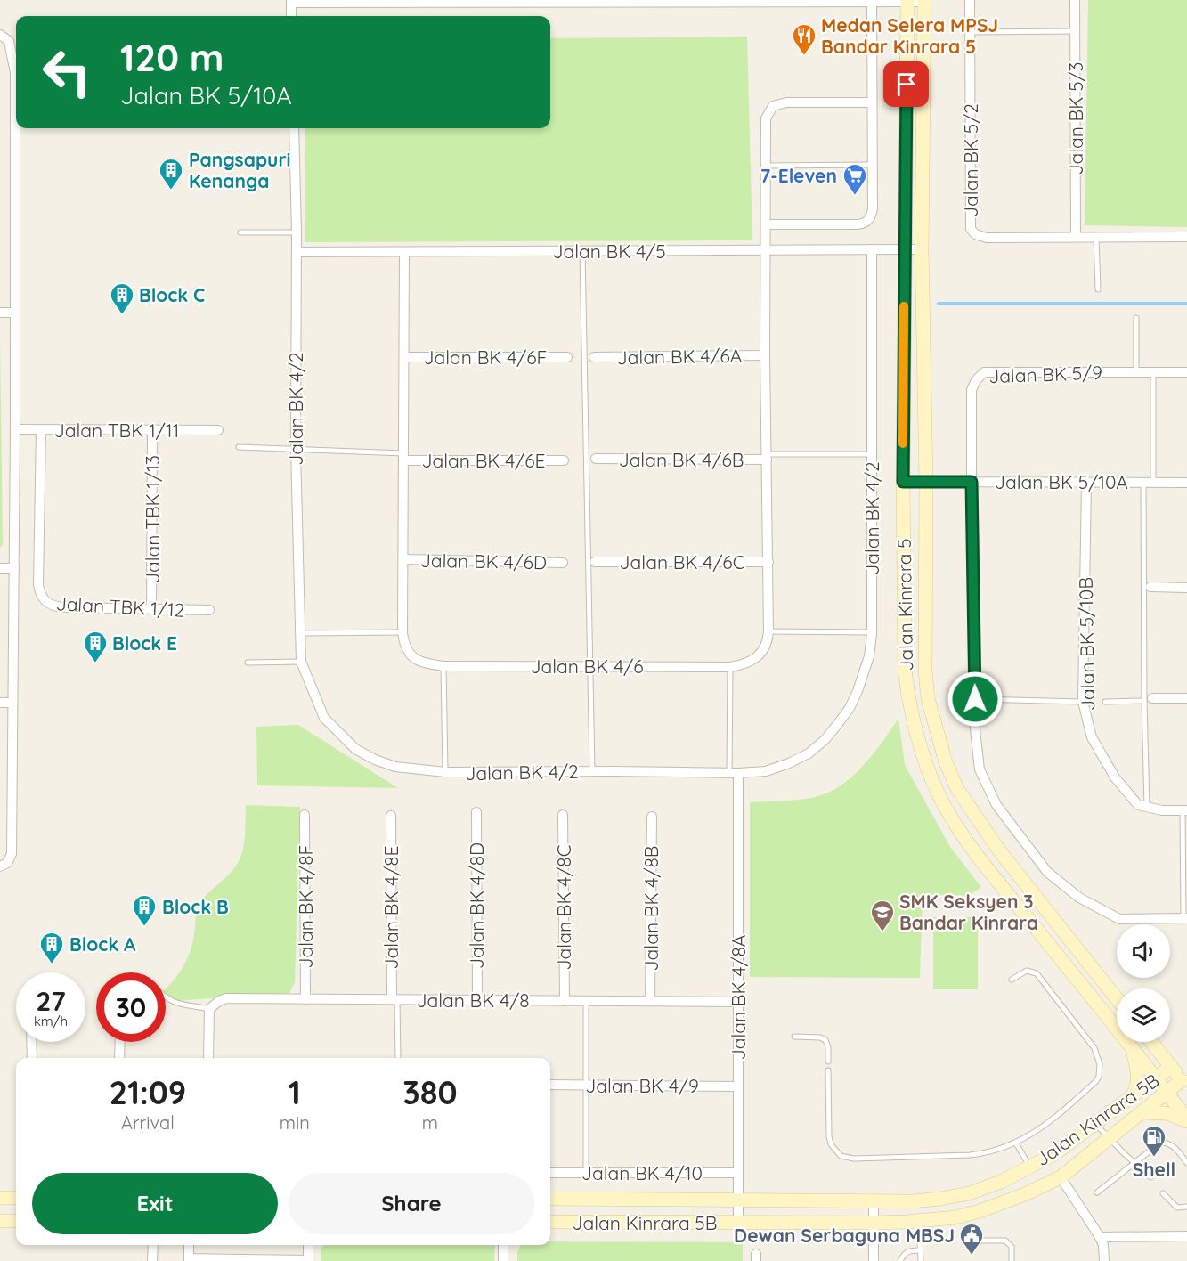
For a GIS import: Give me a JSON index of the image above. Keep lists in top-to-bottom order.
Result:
{
  "streets": {
    "main road": ["Jalan Kinrara 5", "Jalan Kinrara 5B"],
    "street": [
      "Jalan BK 5/3",
      "Jalan BK 5/2",
      "Jalan BK 4/5",
      "Jalan BK 4/6A",
      "Jalan BK 4/6F",
      "Jalan BK 5/9",
      "Jalan BK 4/2",
      "Jalan TBK 1/11",
      "Jalan BK 4/6B",
      "Jalan BK 4/6E",
      "Jalan BK 5/10A",
      "Jalan TBK 1/13",
      "Jalan BK 4/6D",
      "Jalan BK 4/6C",
      "Jalan TBK 1/12",
      "Jalan BK 5/10B",
      "Jalan BK 4/6",
      "Jalan BK 4/8D",
      "Jalan BK 4/8F",
      "Jalan BK 4/8E",
      "Jalan BK 4/8C",
      "Jalan BK 4/8B",
      "Jalan BK 4/8A",
      "Jalan BK 4/8",
      "Jalan BK 4/9",
      "Jalan BK 4/10"
    ]
  },
  "crossings": [
    ["Jalan BK 5/3", "Jalan BK 5/2"],
    ["Jalan BK 4/5", "Jalan BK 4/2"],
    ["Jalan BK 4/5", "Jalan Kinrara 5"],
    ["Jalan BK 4/5", "Jalan BK 4/6"],
    ["Jalan BK 4/6A", "Jalan BK 4/6"],
    ["Jalan BK 4/6F", "Jalan BK 4/6"],
    ["Jalan BK 5/9", "Jalan BK 5/10A"],
    ["Jalan BK 4/2", "Jalan BK 4/8A"],
    ["Jalan TBK 1/11", "Jalan TBK 1/13"],
    ["Jalan TBK 1/11", "Jalan TBK 1/12"],
    ["Jalan BK 4/6B", "Jalan BK 4/6"],
    ["Jalan BK 4/6E", "Jalan BK 4/6"],
    ["Jalan BK 5/10A", "Jalan Kinrara 5"],
    ["Jalan BK 5/10A", "Jalan BK 5/10B"],
    ["Jalan TBK 1/13", "Jalan TBK 1/12"],
    ["Jalan BK 4/6D", "Jalan BK 4/6"],
    ["Jalan BK 4/6C", "Jalan BK 4/6"],
    ["Jalan Kinrara 5", "Jalan Kinrara 5B"],
    ["Jalan BK 4/8D", "Jalan BK 4/8"],
    ["Jalan BK 4/8F", "Jalan BK 4/8"],
    ["Jalan BK 4/8E", "Jalan BK 4/8"],
    ["Jalan BK 4/8C", "Jalan BK 4/8"],
    ["Jalan BK 4/8B", "Jalan BK 4/8"],
    ["Jalan BK 4/8A", "Jalan BK 4/8"],
    ["Jalan BK 4/8A", "Jalan BK 4/9"],
    ["Jalan BK 4/8A", "Jalan Kinrara 5B"],
    ["Jalan BK 4/8A", "Jalan BK 4/10"]
  ],
  "places": {
    "restaurant": ["Medan Selera MPSJ Bandar Kinrara 5"],
    "building": [
      "Pangsapuri Kenanga",
      "Block C",
      "Block E",
      "Block B",
      "Block A"
    ],
    "supermarket": ["7-Eleven"],
    "school or university": ["SMK Seksyen 3 Bandar Kinrara"],
    "fuel station": ["Shell"],
    "public building": ["Dewan Serbaguna MBSJ"]
  },
  "page": {
    "turn": ["120 m", "Jalan BK 5/10A"],
    "speed": "27 km/h",
    "limit": "30",
    "eta": [
      "21:09",
      "Arrival",
      "1",
      "min",
      "380",
      "m"
    ],
    "buttons": ["Exit", "Share"]
  }
}
